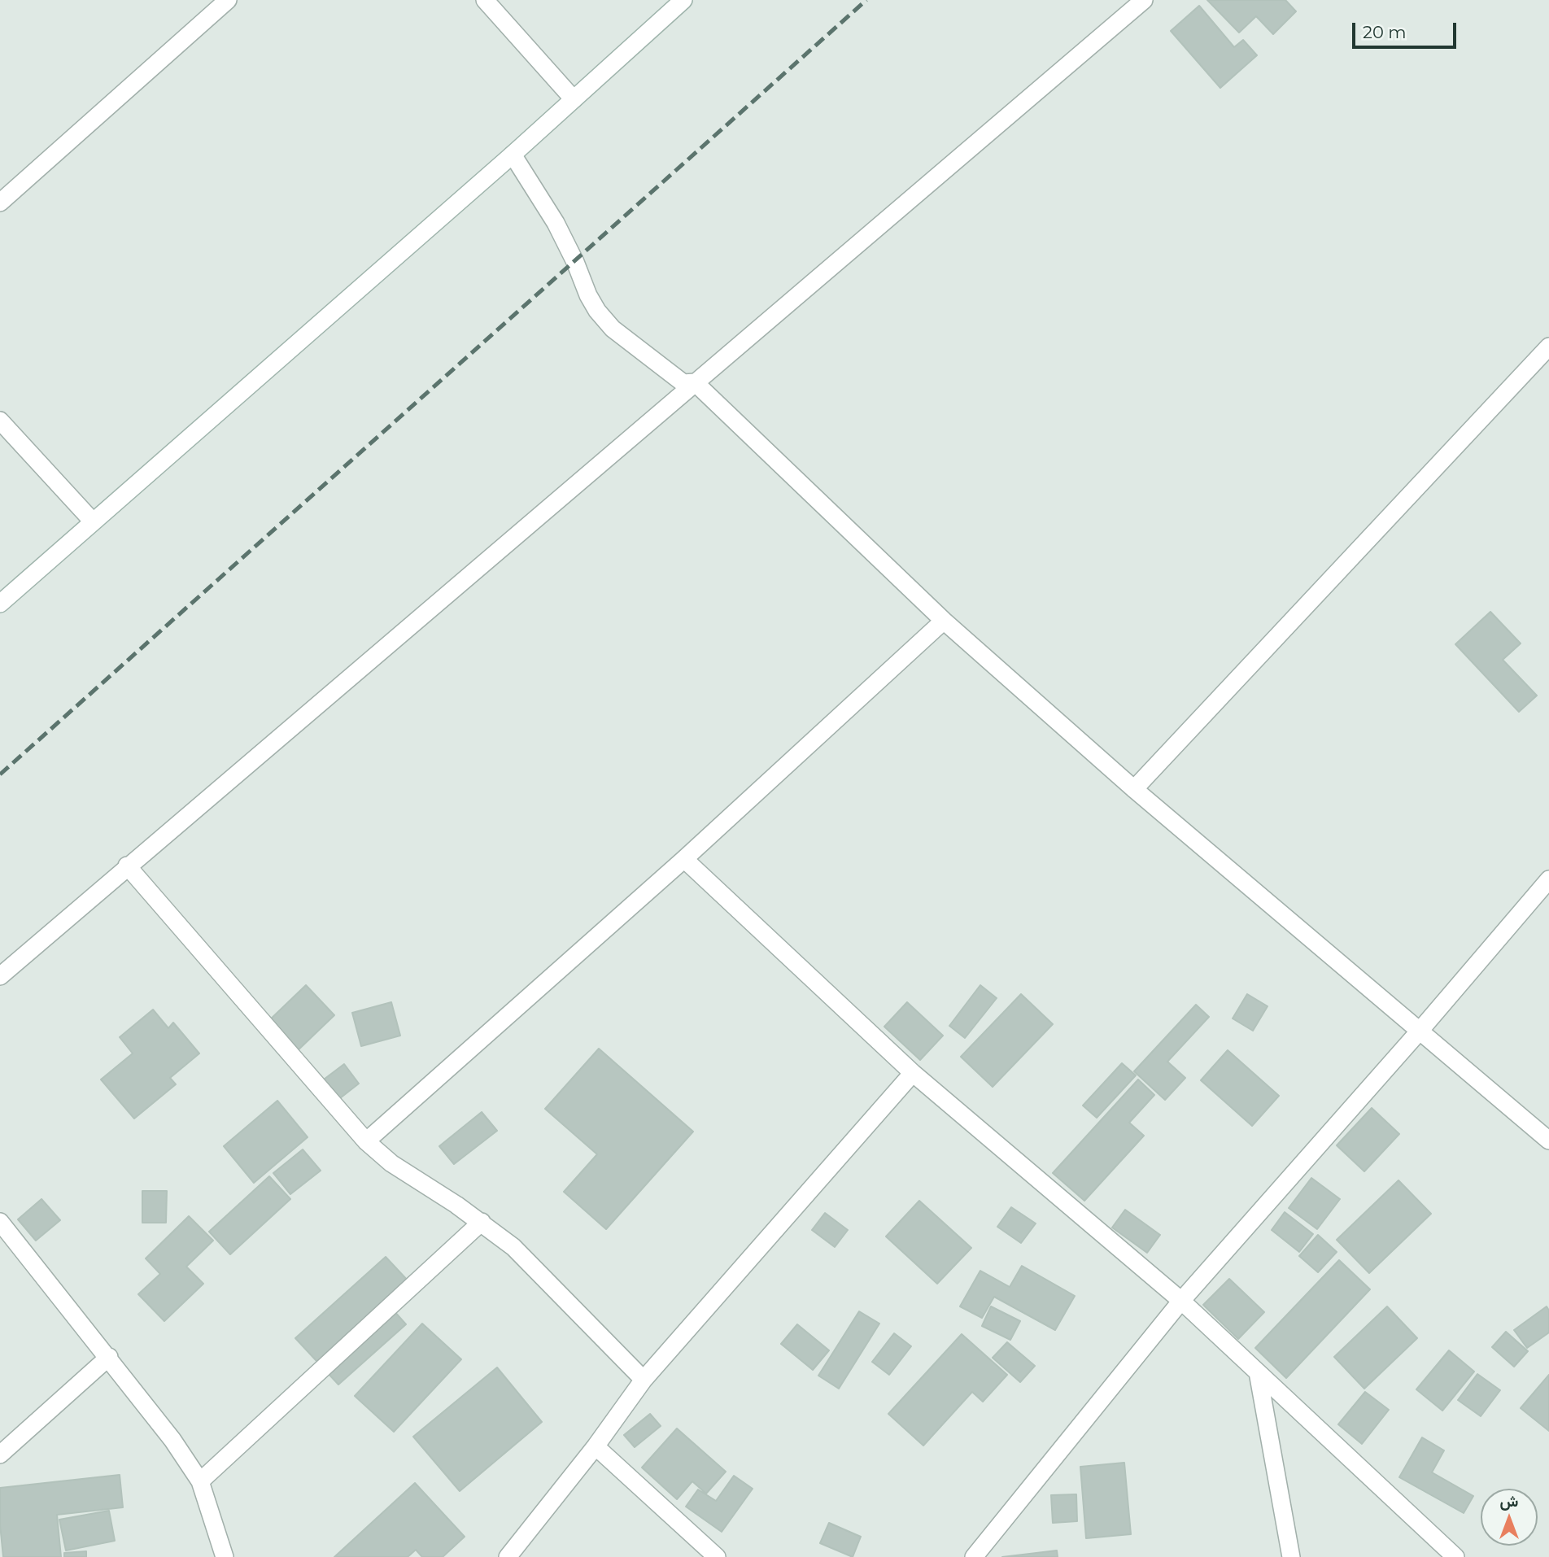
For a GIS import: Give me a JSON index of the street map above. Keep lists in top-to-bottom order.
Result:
{
  "scale_bar": "20 m",
  "north": "top"
}
